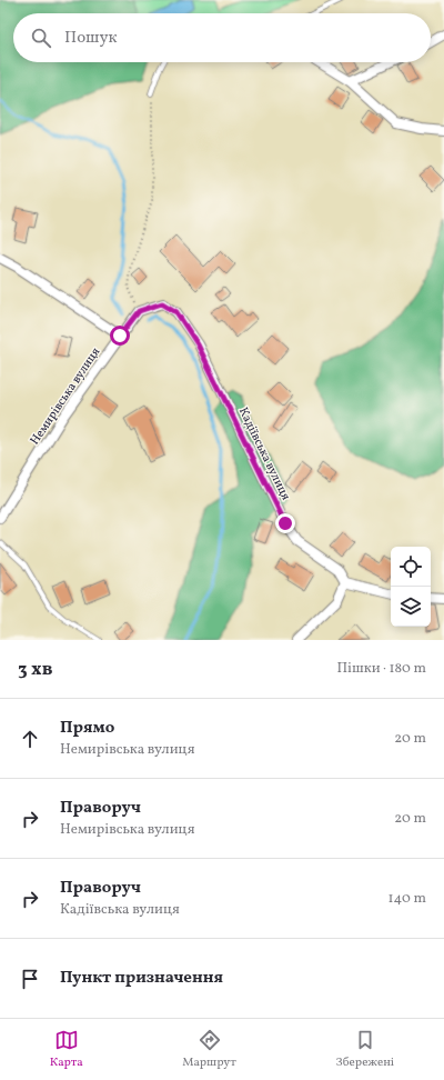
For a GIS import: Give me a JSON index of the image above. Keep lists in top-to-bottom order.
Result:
{
  "streets": {
    "street": ["Немирівська вулиця", "Кадіївська вулиця"]
  },
  "crossings": [
    ["Немирівська вулиця", "Кадіївська вулиця"]
  ],
  "page": {
    "search": "Пошук",
    "heading": ["3 хв", "Пішки · 180 m"],
    "list": [
      ["Прямо", "Немирівська вулиця", "20 m"],
      ["Праворуч", "Немирівська вулиця", "20 m"],
      ["Праворуч", "Кадіївська вулиця", "140 m"],
      "Пункт призначення"
    ],
    "nav": ["Карта", "Маршрут", "Збережені"]
  }
}
